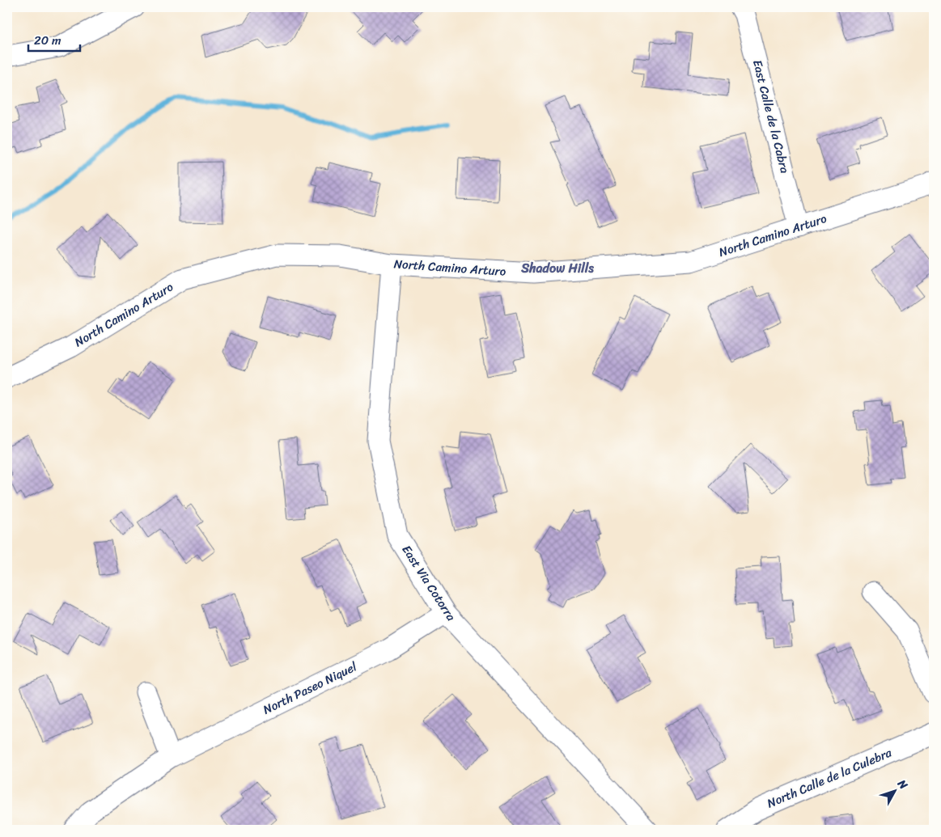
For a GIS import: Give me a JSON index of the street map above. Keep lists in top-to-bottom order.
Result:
{
  "streets": {
    "street": [
      "East Calle de la Cabra",
      "North Camino Arturo",
      "East Via Cotorra",
      "North Paseo Niquel",
      "North Calle de la Culebra"
    ]
  },
  "crossings": [
    ["East Calle de la Cabra", "North Camino Arturo"],
    ["North Camino Arturo", "East Via Cotorra"],
    ["East Via Cotorra", "North Paseo Niquel"]
  ],
  "districts": ["Shadow Hills"],
  "scale_bar": "20 m",
  "north": "top right"
}
